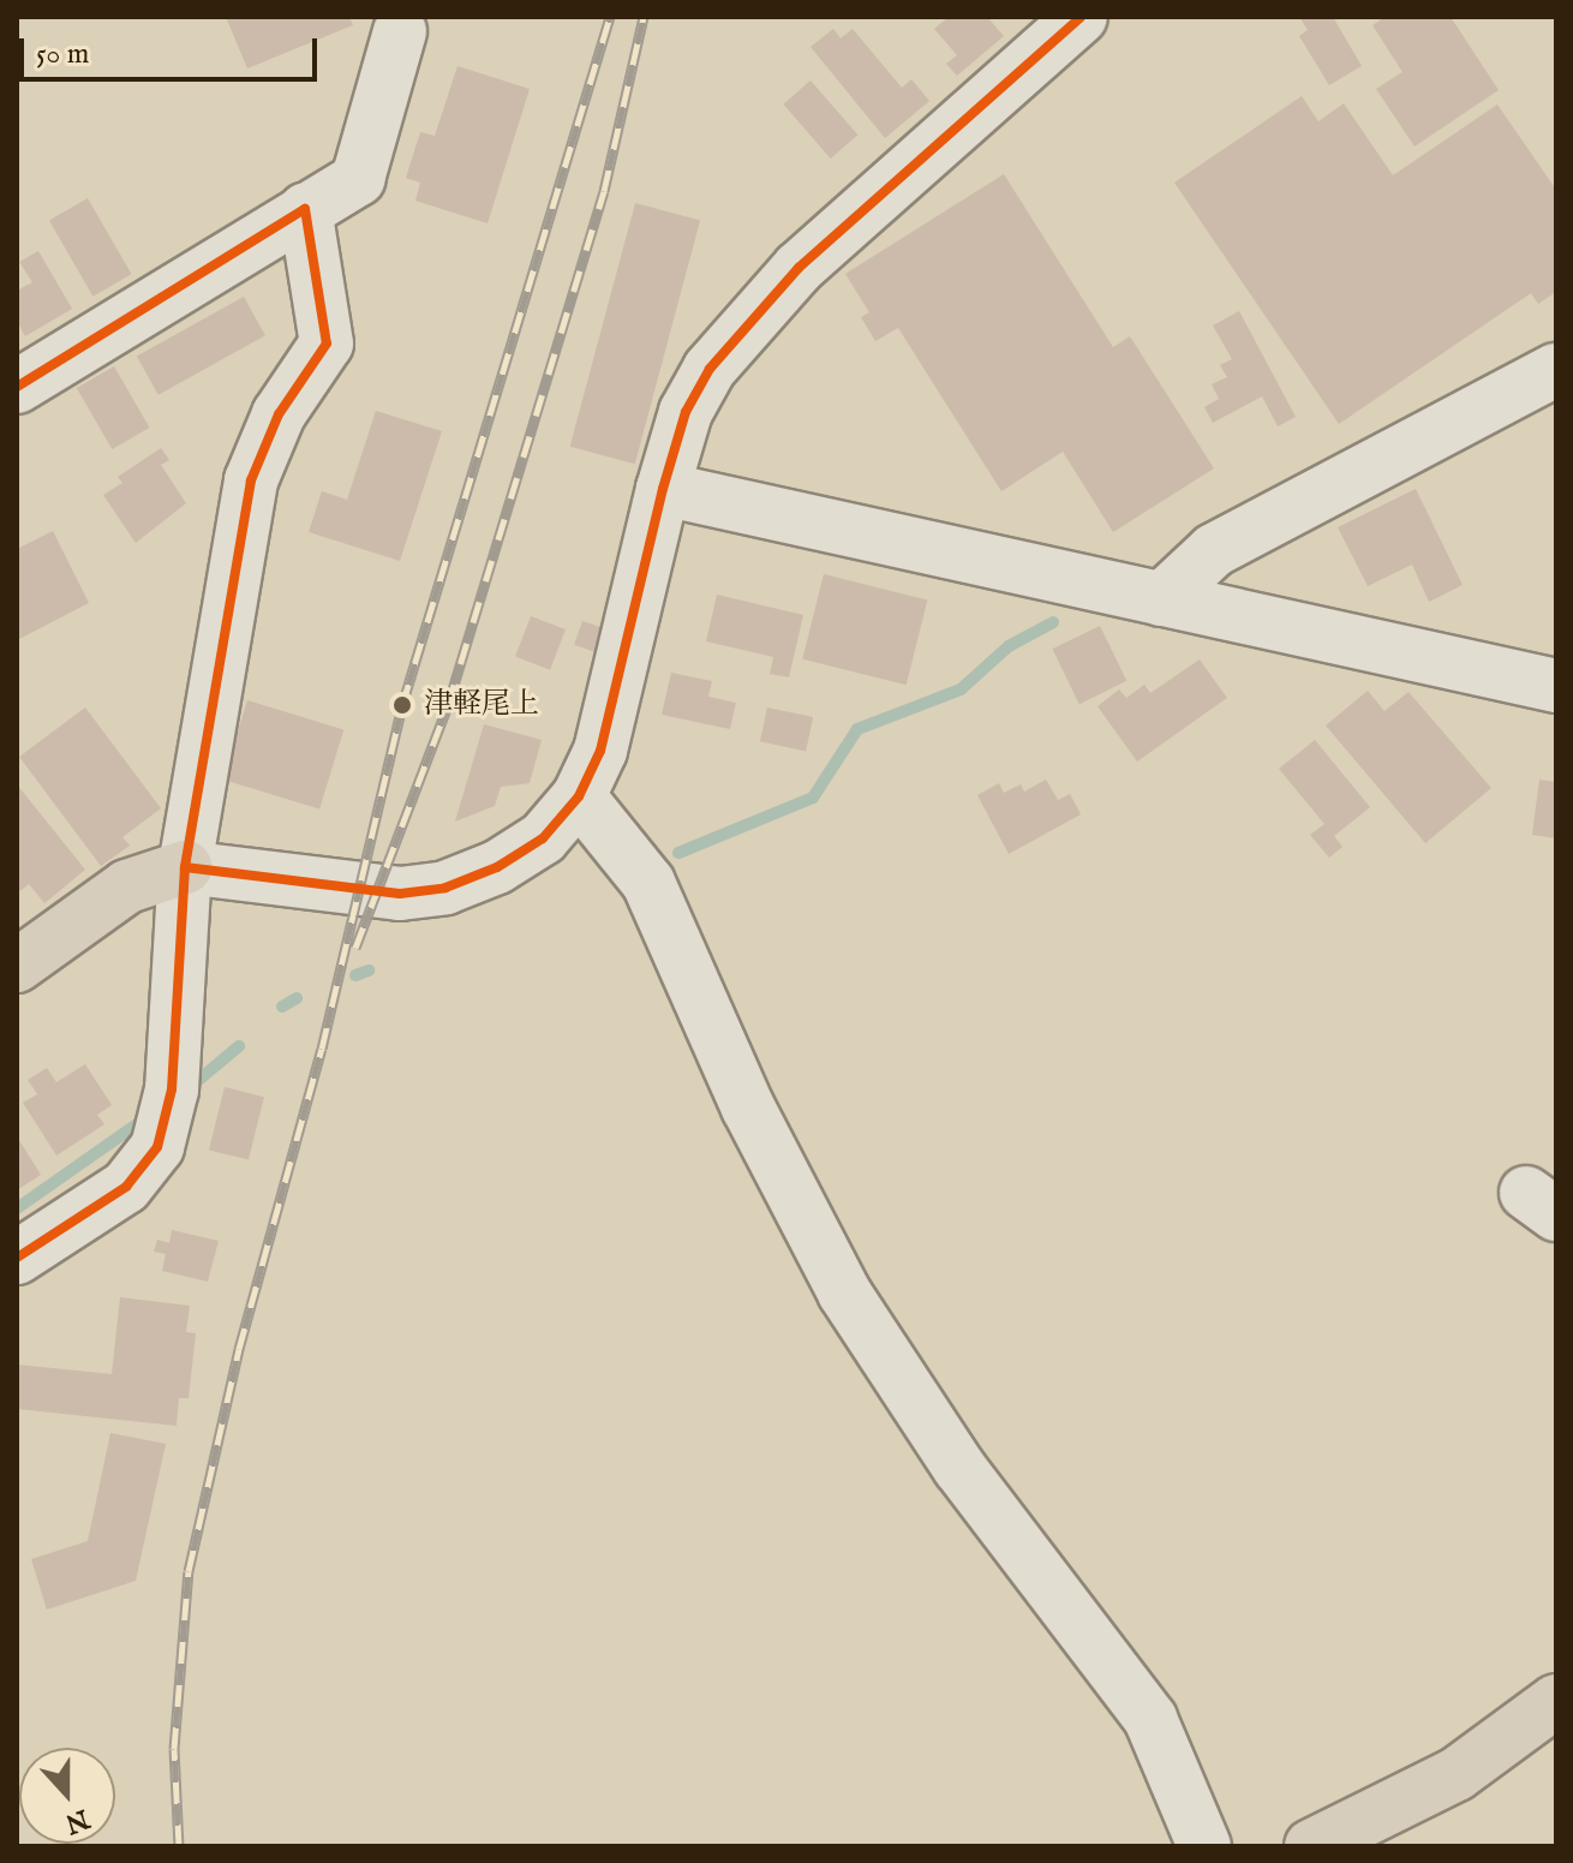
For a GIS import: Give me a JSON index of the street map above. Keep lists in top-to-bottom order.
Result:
{
  "places": ["津軽尾上"],
  "scale_bar": "50 m",
  "north": "bottom"
}
